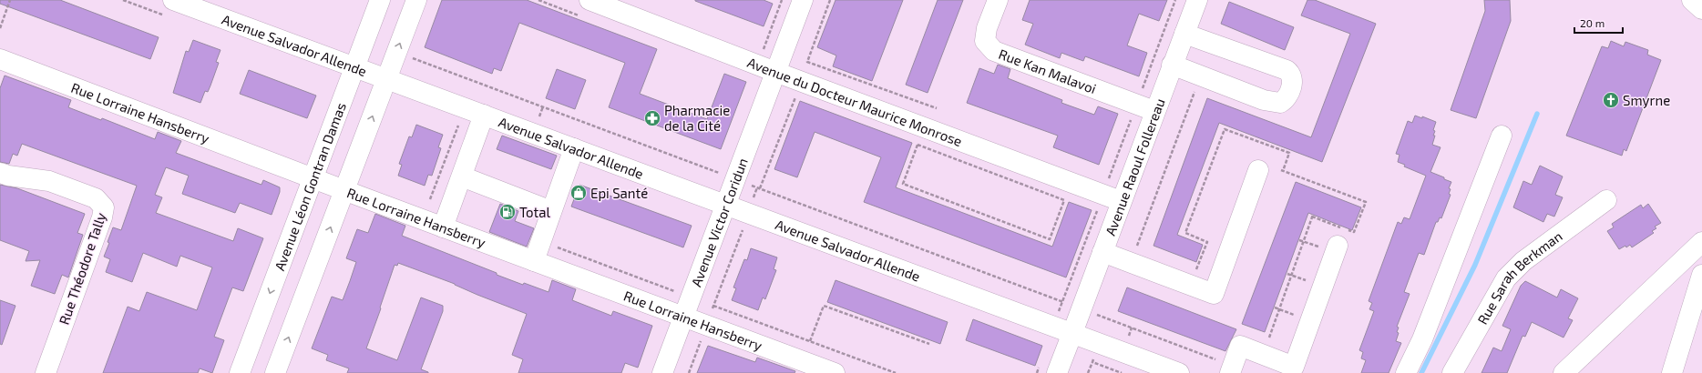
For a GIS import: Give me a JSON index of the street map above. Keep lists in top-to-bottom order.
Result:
{
  "streets": {
    "street": [
      "Avenue Salvador Allende",
      "Rue Kan Malavoi",
      "Avenue du Docteur Maurice Monrose",
      "Rue Lorraine Hansberry",
      "Avenue Raoul Follereau",
      "Avenue Léon Gontran Damas",
      "Avenue Victor Coridun",
      "Rue Théodore Tally",
      "Rue Sarah Berkman"
    ]
  },
  "crossings": [
    ["Avenue Salvador Allende", "Avenue Raoul Follereau"],
    ["Avenue Salvador Allende", "Avenue Léon Gontran Damas"],
    ["Avenue Salvador Allende", "Avenue Victor Coridun"],
    ["Rue Kan Malavoi", "Avenue Raoul Follereau"],
    ["Avenue du Docteur Maurice Monrose", "Avenue Raoul Follereau"],
    ["Avenue du Docteur Maurice Monrose", "Avenue Victor Coridun"],
    ["Rue Lorraine Hansberry", "Avenue Léon Gontran Damas"],
    ["Rue Lorraine Hansberry", "Avenue Victor Coridun"]
  ],
  "places": {
    "church": ["Smyrne"],
    "pharmacy": ["Pharmacie de la Cité"],
    "shop": ["Epi Santé"],
    "fuel station": ["Total"]
  },
  "scale_bar": "20 m"
}
